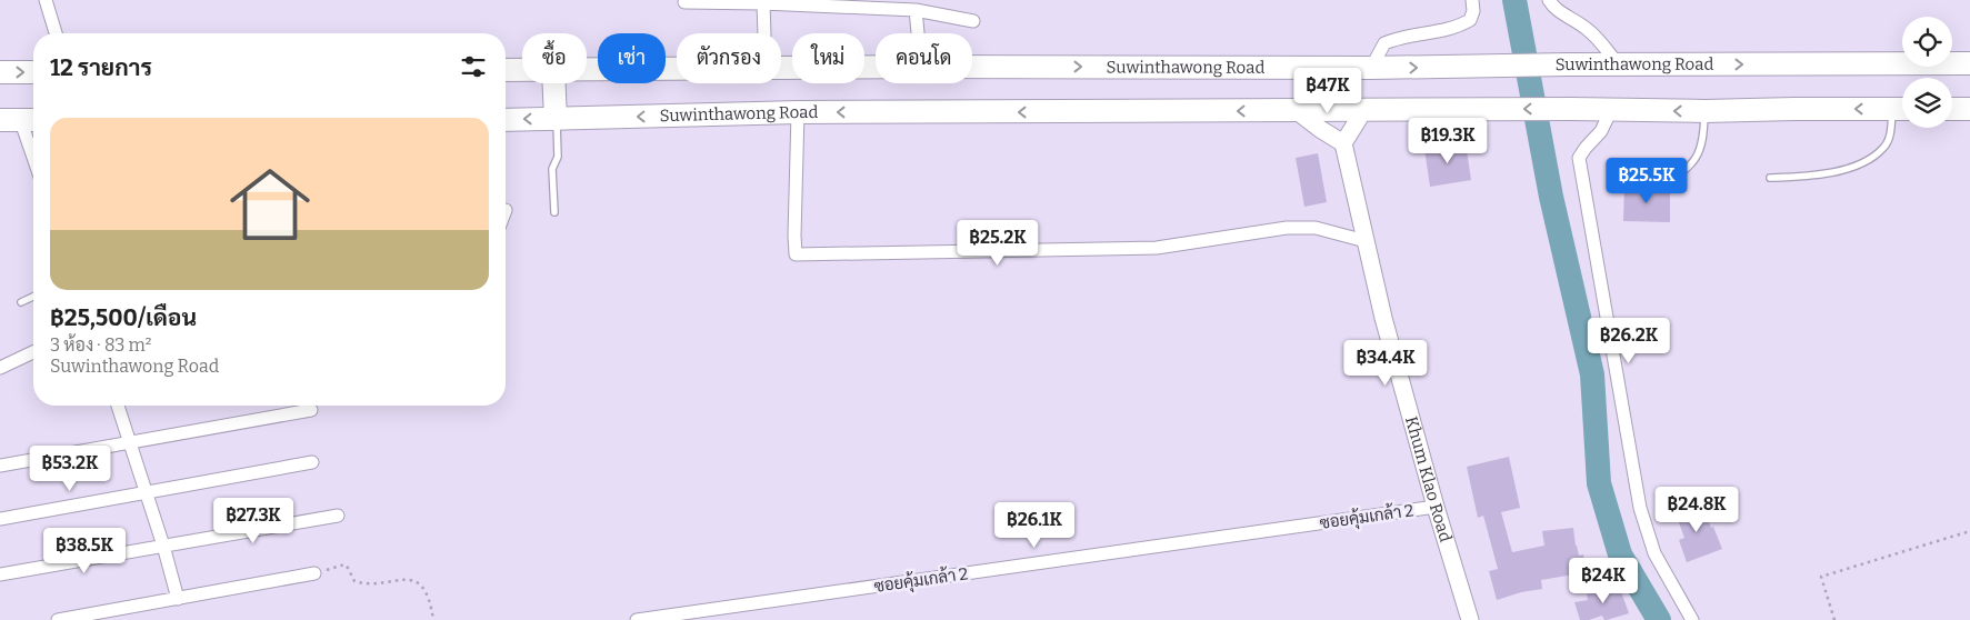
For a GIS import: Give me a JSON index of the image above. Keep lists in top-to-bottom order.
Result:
{
  "streets": {
    "highway": ["Suwinthawong Road"],
    "main road": ["Khum Klao Road"],
    "street": ["ซอยคุ้มเกล้า 2"]
  },
  "crossings": [
    ["Khum Klao Road", "ซอยคุ้มเกล้า 2"]
  ],
  "page": {
    "chip": [
      "ซื้อ",
      "เช่า",
      "ตัวกรอง",
      "ใหม่",
      "คอนโด"
    ],
    "heading": "12 รายการ",
    "price": [
      "฿47K",
      "฿19.3K",
      "฿25.5K",
      "฿25.2K",
      "฿26.2K",
      "฿34.4K",
      "฿53.2K",
      "฿24.8K",
      "฿27.3K",
      "฿26.1K",
      "฿38.5K",
      "฿24K"
    ],
    "list": [
      {
        "name": "฿25,500/เดือน",
        "note": "3 ห้อง · 83 m² · Suwinthawong Road"
      }
    ]
  }
}
